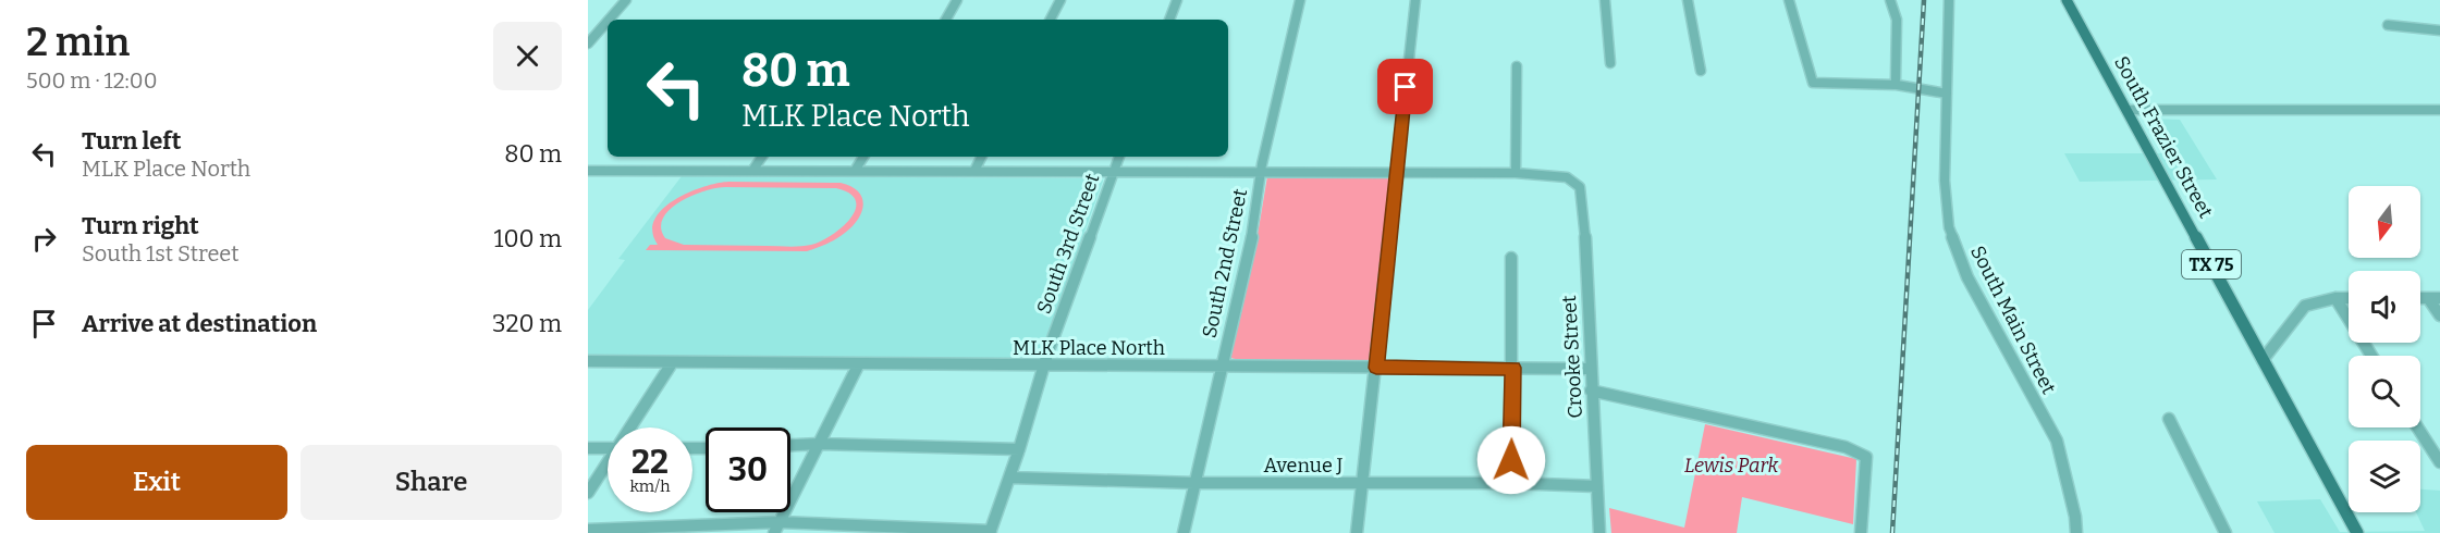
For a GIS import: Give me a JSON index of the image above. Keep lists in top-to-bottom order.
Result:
{
  "streets": {
    "main road": ["South Frazier Street", "TX 75"],
    "street": [
      "South 3rd Street",
      "South 2nd Street",
      "South Main Street",
      "MLK Place North",
      "Crooke Street",
      "Avenue J"
    ]
  },
  "crossings": [
    ["South 3rd Street", "MLK Place North"],
    ["South 3rd Street", "Avenue J"],
    ["South 2nd Street", "MLK Place North"],
    ["South 2nd Street", "Avenue J"],
    ["MLK Place North", "Crooke Street"],
    ["Crooke Street", "Avenue J"]
  ],
  "parks": ["Lewis Park"],
  "north": "bottom",
  "page": {
    "heading": ["2 min", "500 m · 12:00"],
    "turn": ["80 m", "MLK Place North"],
    "list": [
      {
        "name": "Turn left",
        "note": "MLK Place North",
        "value": "80 m"
      },
      {
        "name": "Turn right",
        "note": "South 1st Street",
        "value": "100 m"
      },
      {
        "name": "Arrive at destination",
        "value": "320 m"
      }
    ],
    "speed": "22 km/h",
    "limit": "30",
    "buttons": ["Exit", "Share"]
  }
}
